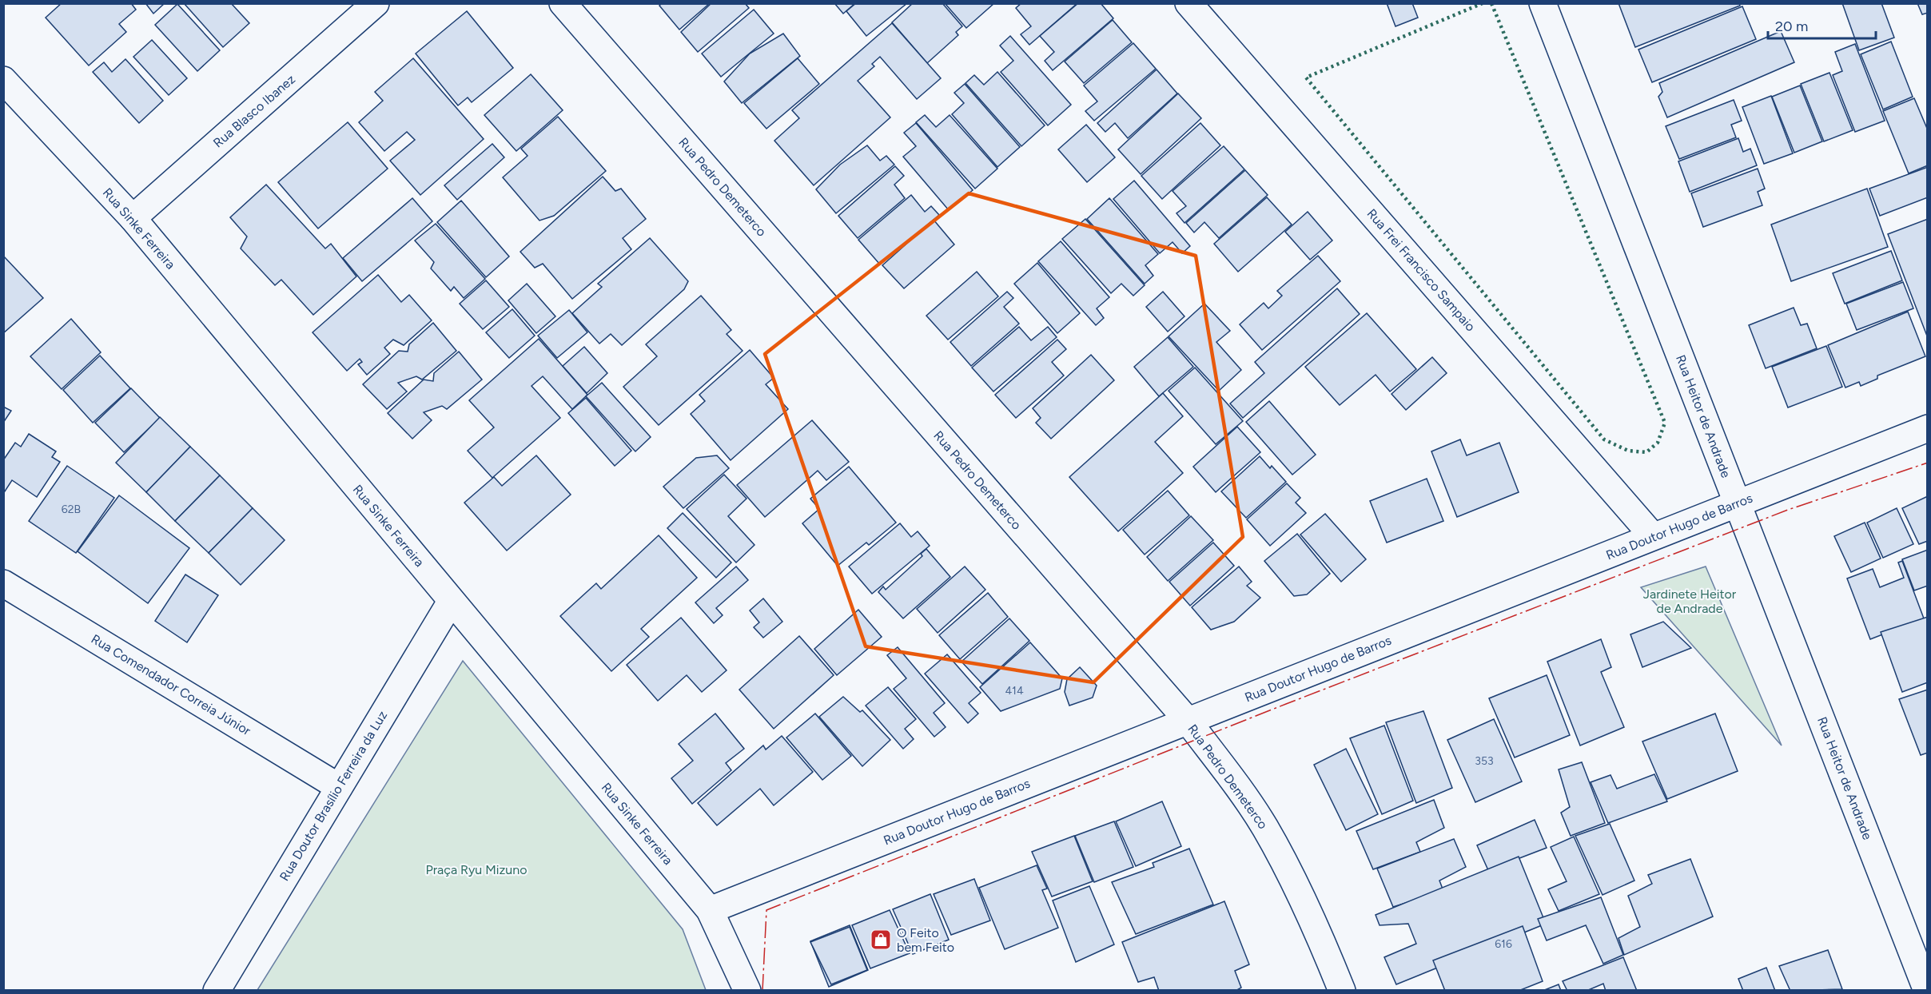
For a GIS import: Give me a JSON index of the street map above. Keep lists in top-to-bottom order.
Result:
{
  "streets": {
    "street": [
      "Rua Blasco Ibanez",
      "Rua Pedro Demeterco",
      "Rua Sinke Ferreira",
      "Rua Frei Francisco Sampaio",
      "Rua Heitor de Andrade",
      "Rua Doutor Hugo de Barros",
      "Rua Comendador Correia Júnior",
      "Rua Doutor Brasílio Ferreira da Luz"
    ]
  },
  "crossings": [
    ["Rua Blasco Ibanez", "Rua Sinke Ferreira"],
    ["Rua Pedro Demeterco", "Rua Doutor Hugo de Barros"],
    ["Rua Sinke Ferreira", "Rua Doutor Hugo de Barros"],
    ["Rua Sinke Ferreira", "Rua Doutor Brasílio Ferreira da Luz"],
    ["Rua Frei Francisco Sampaio", "Rua Doutor Hugo de Barros"],
    ["Rua Heitor de Andrade", "Rua Doutor Hugo de Barros"],
    ["Rua Comendador Correia Júnior", "Rua Doutor Brasílio Ferreira da Luz"]
  ],
  "parks": ["Jardinete Heitor de Andrade", "Praça Ryu Mizuno"],
  "places": {
    "shop": ["O Feito bem Feito"]
  },
  "house_numbers": [
    "62B",
    "414",
    "353",
    "616"
  ],
  "scale_bar": "20 m"
}
